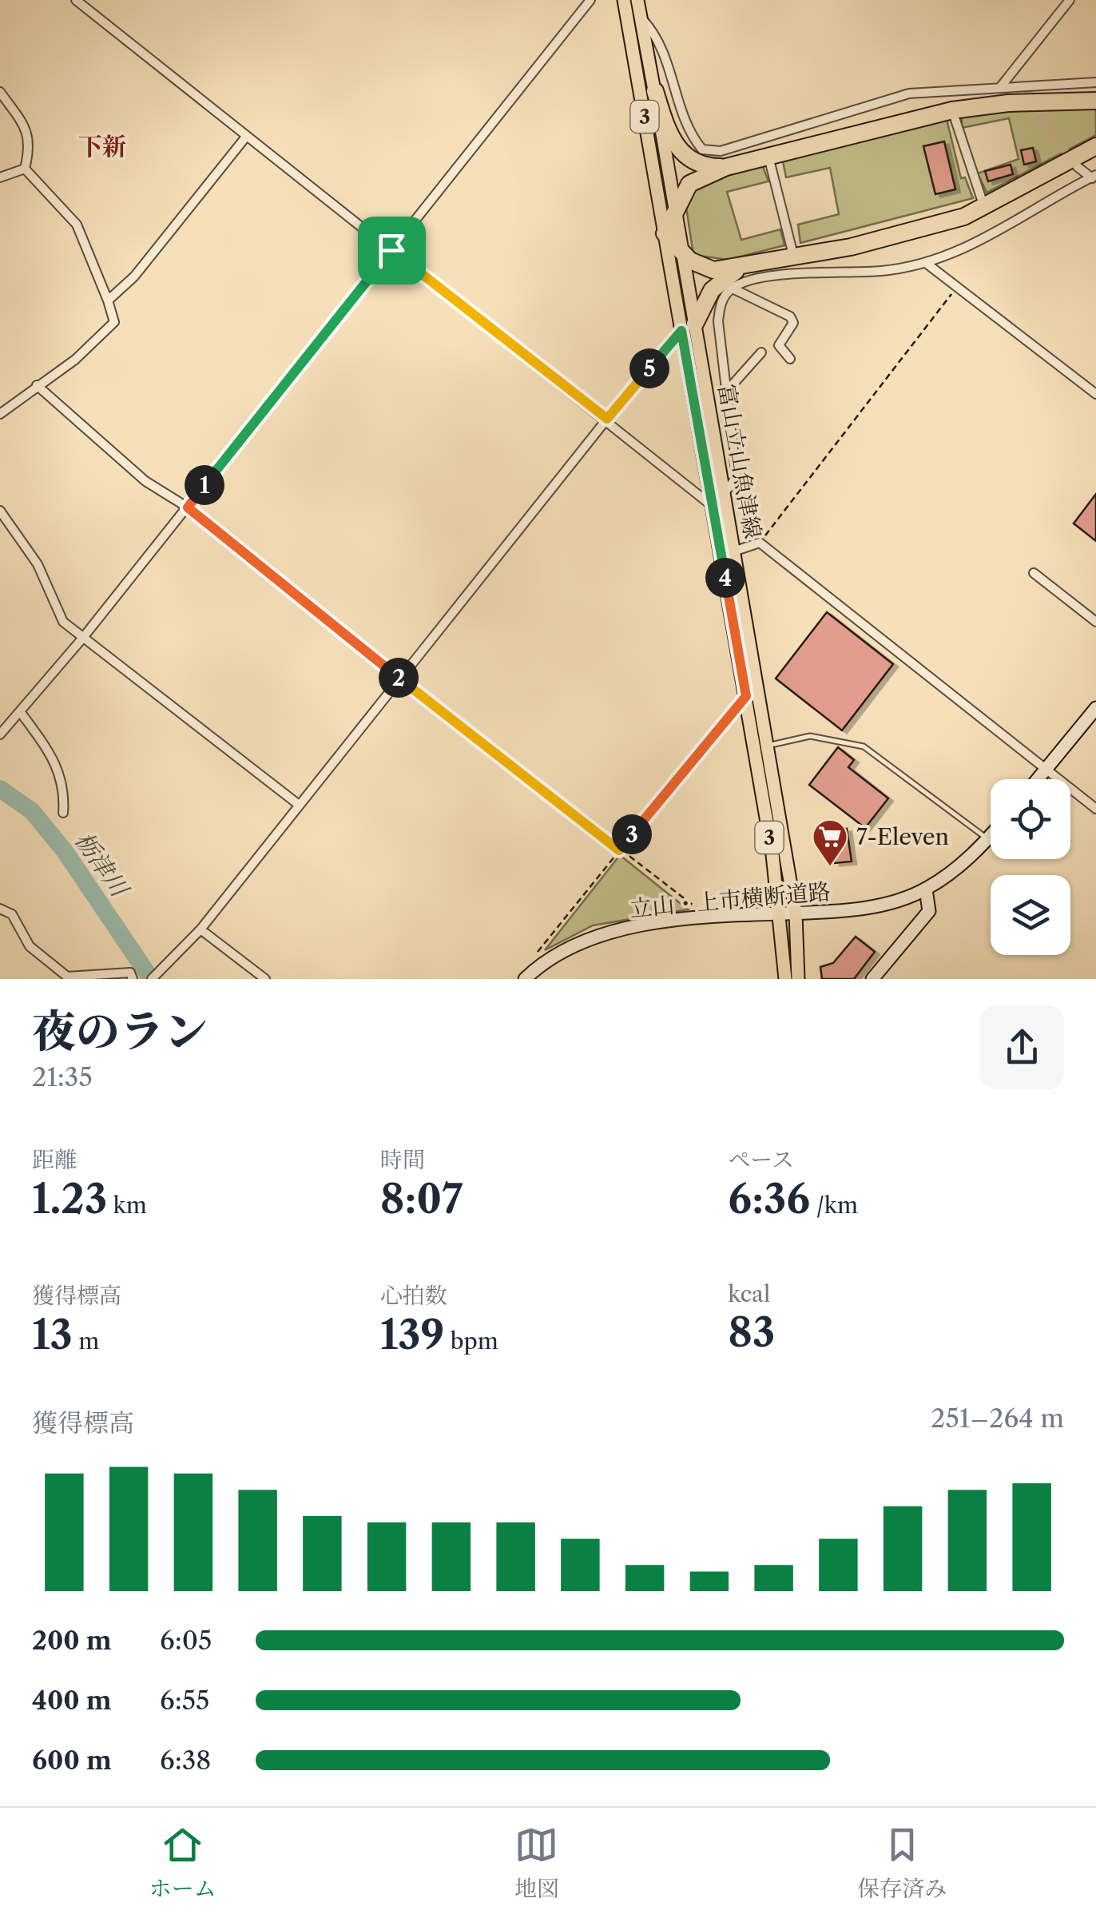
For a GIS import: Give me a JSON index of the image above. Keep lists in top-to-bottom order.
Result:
{
  "streets": {
    "main road": ["3", "富山立山魚津線"],
    "street": ["立山・上市横断道路"]
  },
  "crossings": [
    ["富山立山魚津線", "立山・上市横断道路"]
  ],
  "districts": ["下新"],
  "water": ["栃津川"],
  "places": {
    "supermarket": ["7-Eleven"]
  },
  "page": {
    "pins": [
      "5",
      "1",
      "4",
      "2",
      "3"
    ],
    "heading": ["夜のラン", "21:35"],
    "stats": [
      ["距離", "1.23 km"],
      ["時間", "8:07"],
      ["ペース", "6:36 /km"],
      ["獲得標高", "13 m"],
      ["心拍数", "139 bpm"],
      ["kcal", "83"]
    ],
    "chart": ["獲得標高", "251–264 m"],
    "list": [
      {
        "name": "200 m",
        "note": "6:05"
      },
      {
        "name": "400 m",
        "note": "6:55"
      },
      {
        "name": "600 m",
        "note": "6:38"
      }
    ],
    "tabs": ["ホーム", "地図", "保存済み"]
  }
}
